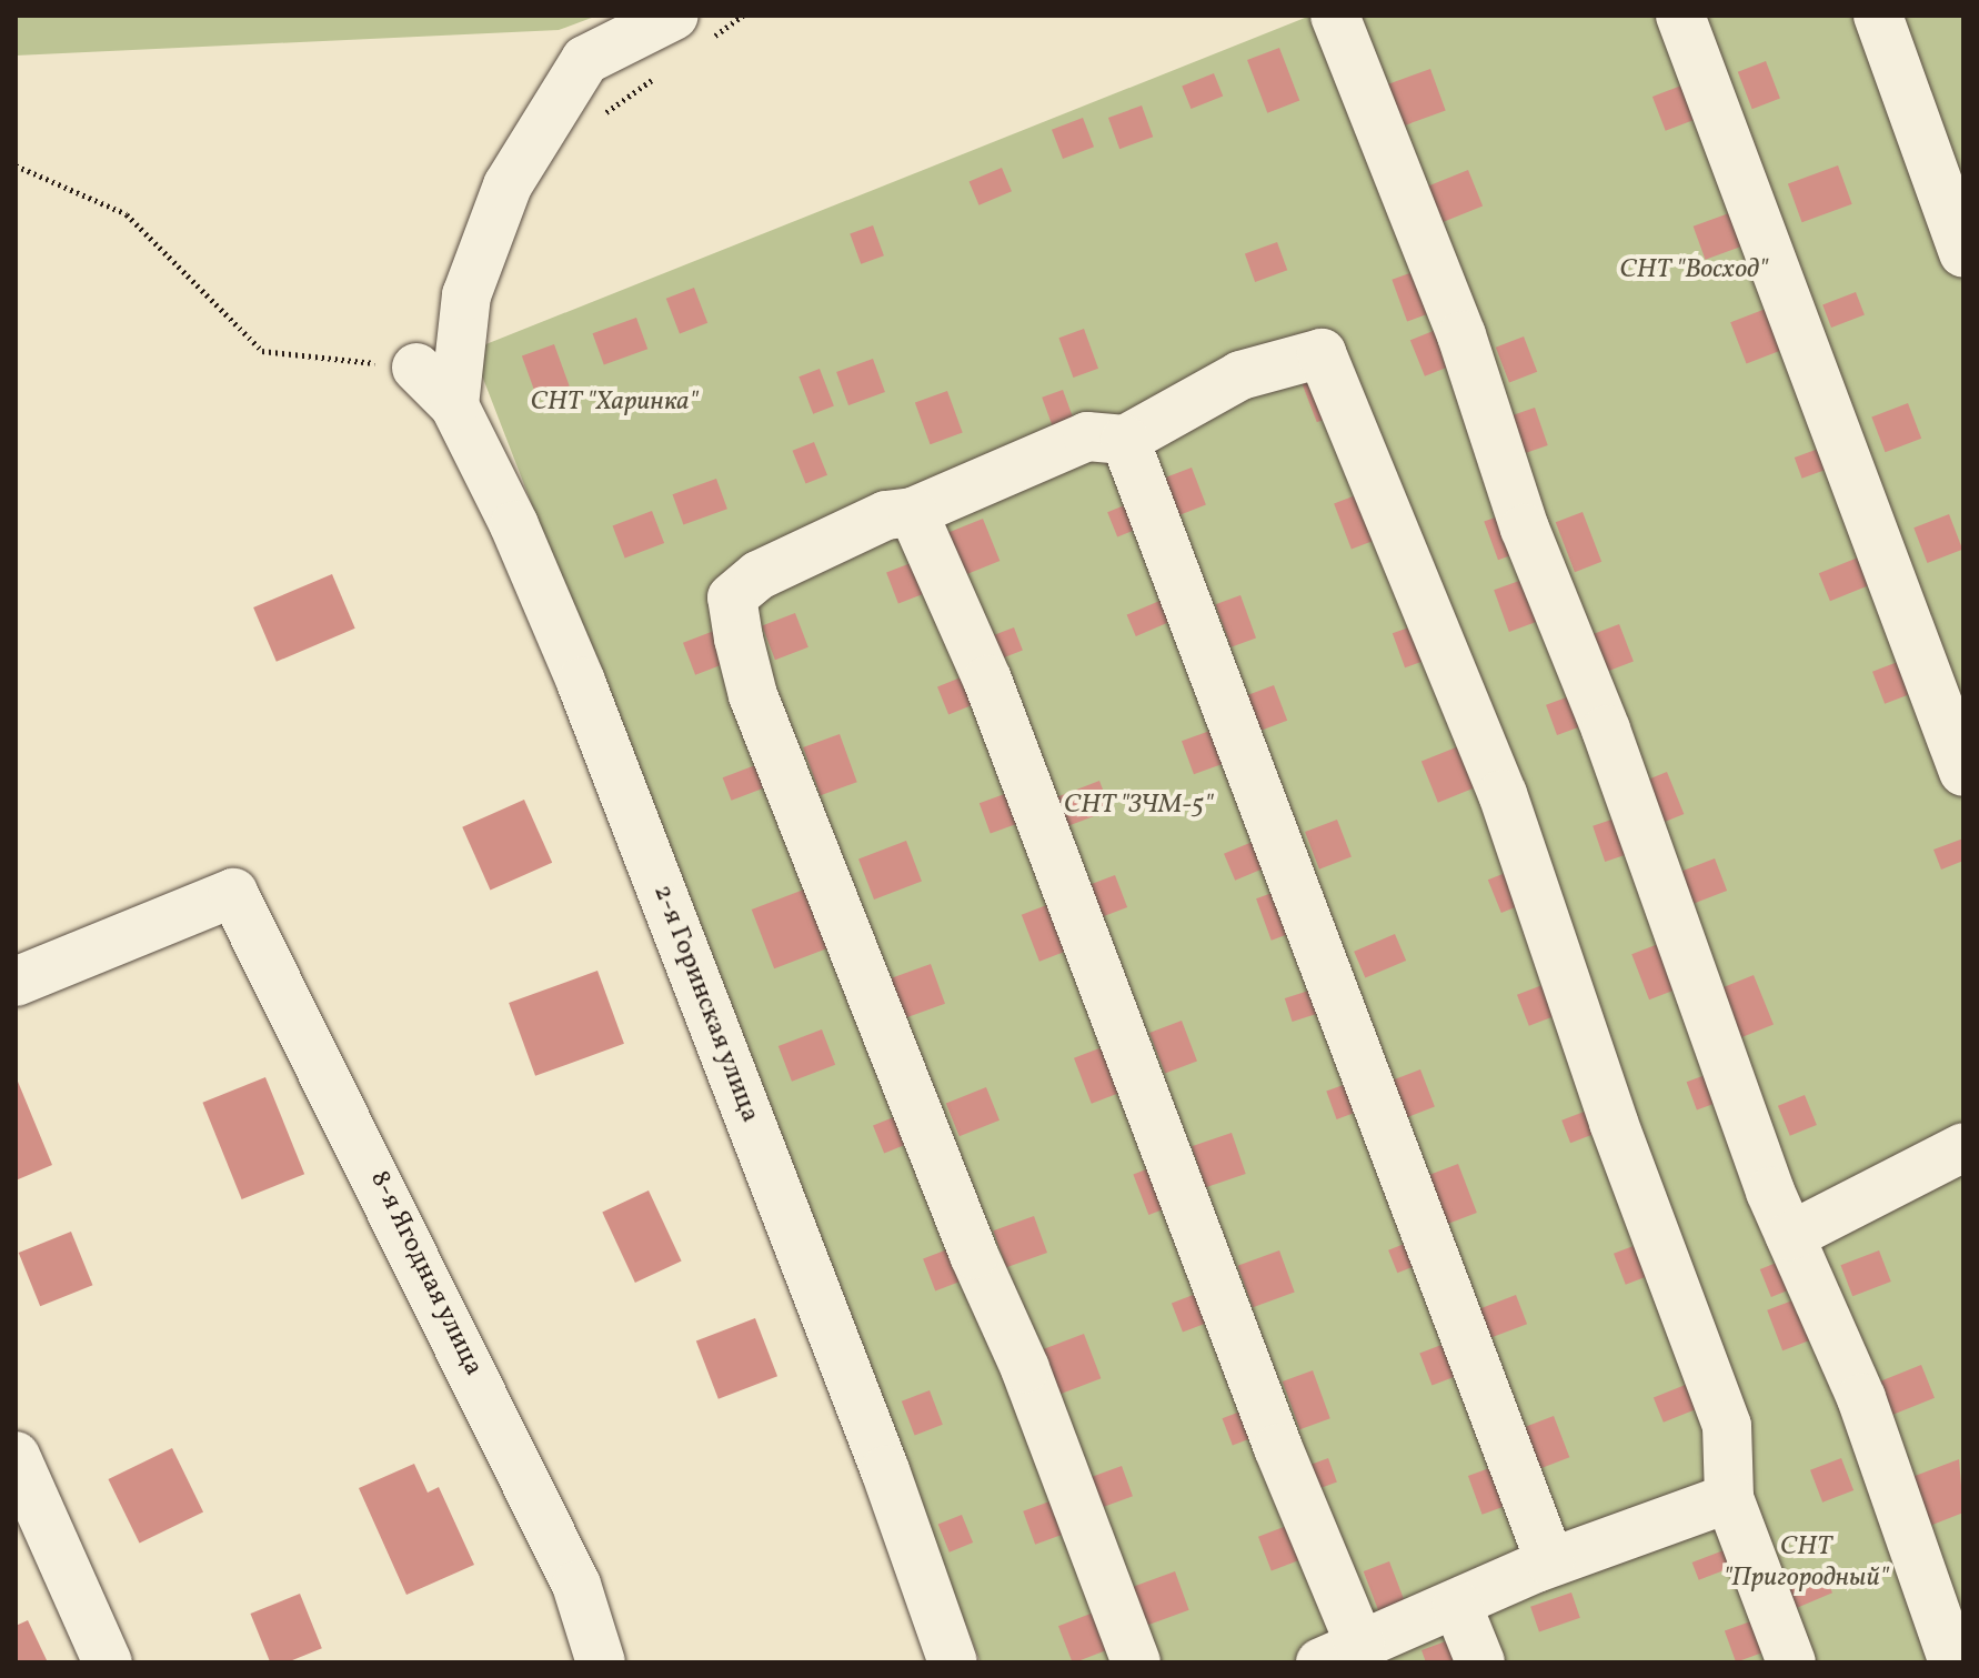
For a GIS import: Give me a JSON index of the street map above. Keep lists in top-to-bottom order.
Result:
{
  "streets": {
    "street": ["2-я Горинская улица", "8-я Ягодная улица"]
  },
  "parks": [
    "СНТ \"Восход\"",
    "СНТ \"Харинка\"",
    "СНТ \"ЗЧМ-5\"",
    "СНТ \"Пригородный\""
  ]
}
